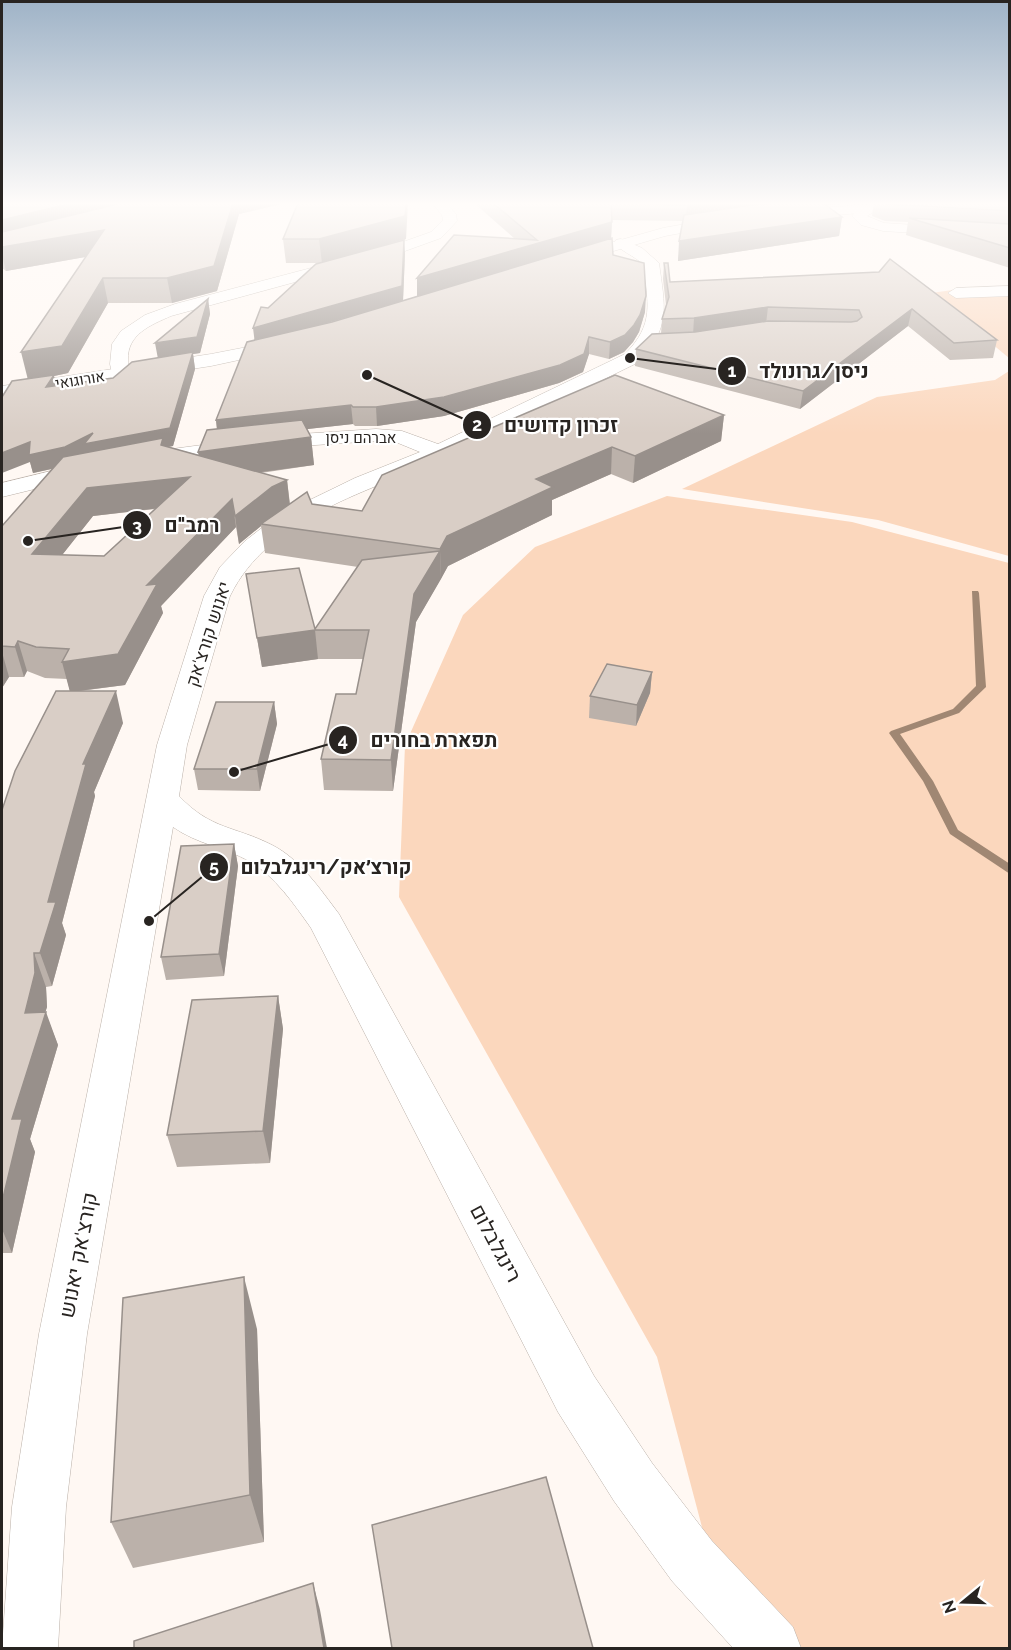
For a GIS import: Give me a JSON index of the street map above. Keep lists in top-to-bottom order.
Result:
{
  "streets": {
    "street": [
      "אורוגואי",
      "אברהם ניסן",
      "יאנוש קורצ'אק",
      "רינגלבלום",
      "קורצ'אק יאנוש"
    ]
  },
  "crossings": [
    ["אברהם ניסן", "יאנוש קורצ'אק"],
    ["יאנוש קורצ'אק", "רינגלבלום"],
    ["יאנוש קורצ'אק", "קורצ'אק יאנוש"]
  ],
  "places": [
    "ניסן/גרונולד",
    "זכרון קדושים",
    "רמב\"ם",
    "תפארת בחורים",
    "קורצ׳אק/רינגלבלום"
  ],
  "north": "left"
}
